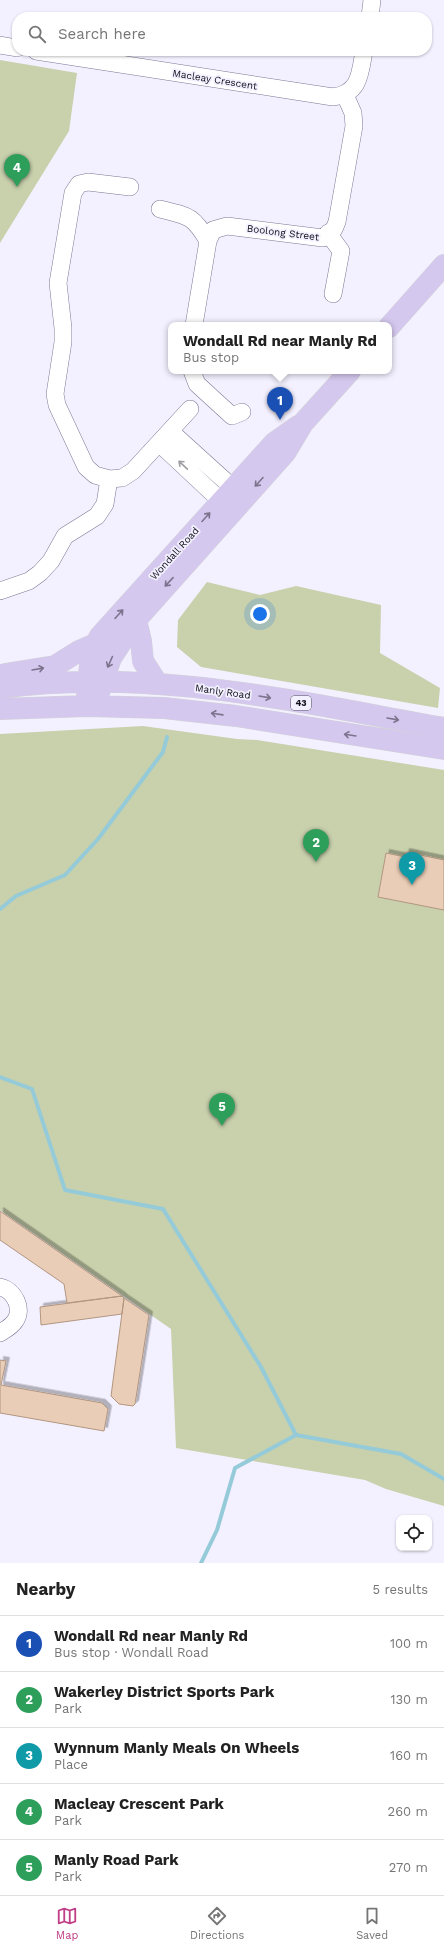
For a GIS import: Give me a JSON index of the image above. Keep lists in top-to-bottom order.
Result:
{
  "streets": {
    "main road": ["Wondall Road", "Manly Road", "43"],
    "street": ["Macleay Crescent", "Boolong Street"]
  },
  "crossings": [
    ["Macleay Crescent", "Boolong Street"],
    ["Wondall Road", "Manly Road"]
  ],
  "page": {
    "search": "Search here",
    "pins": [
      "4",
      "1",
      "2",
      "3",
      "5"
    ],
    "popup": ["Wondall Rd near Manly Rd", "Bus stop"],
    "heading": ["Nearby", "5 results"],
    "list": [
      {
        "mark": "1",
        "name": "Wondall Rd near Manly Rd",
        "note": "Bus stop · Wondall Road",
        "value": "100 m"
      },
      {
        "mark": "2",
        "name": "Wakerley District Sports Park",
        "note": "Park",
        "value": "130 m"
      },
      {
        "mark": "3",
        "name": "Wynnum Manly Meals On Wheels",
        "note": "Place",
        "value": "160 m"
      },
      {
        "mark": "4",
        "name": "Macleay Crescent Park",
        "note": "Park",
        "value": "260 m"
      },
      {
        "mark": "5",
        "name": "Manly Road Park",
        "note": "Park",
        "value": "270 m"
      }
    ],
    "nav": ["Map", "Directions", "Saved"]
  }
}
